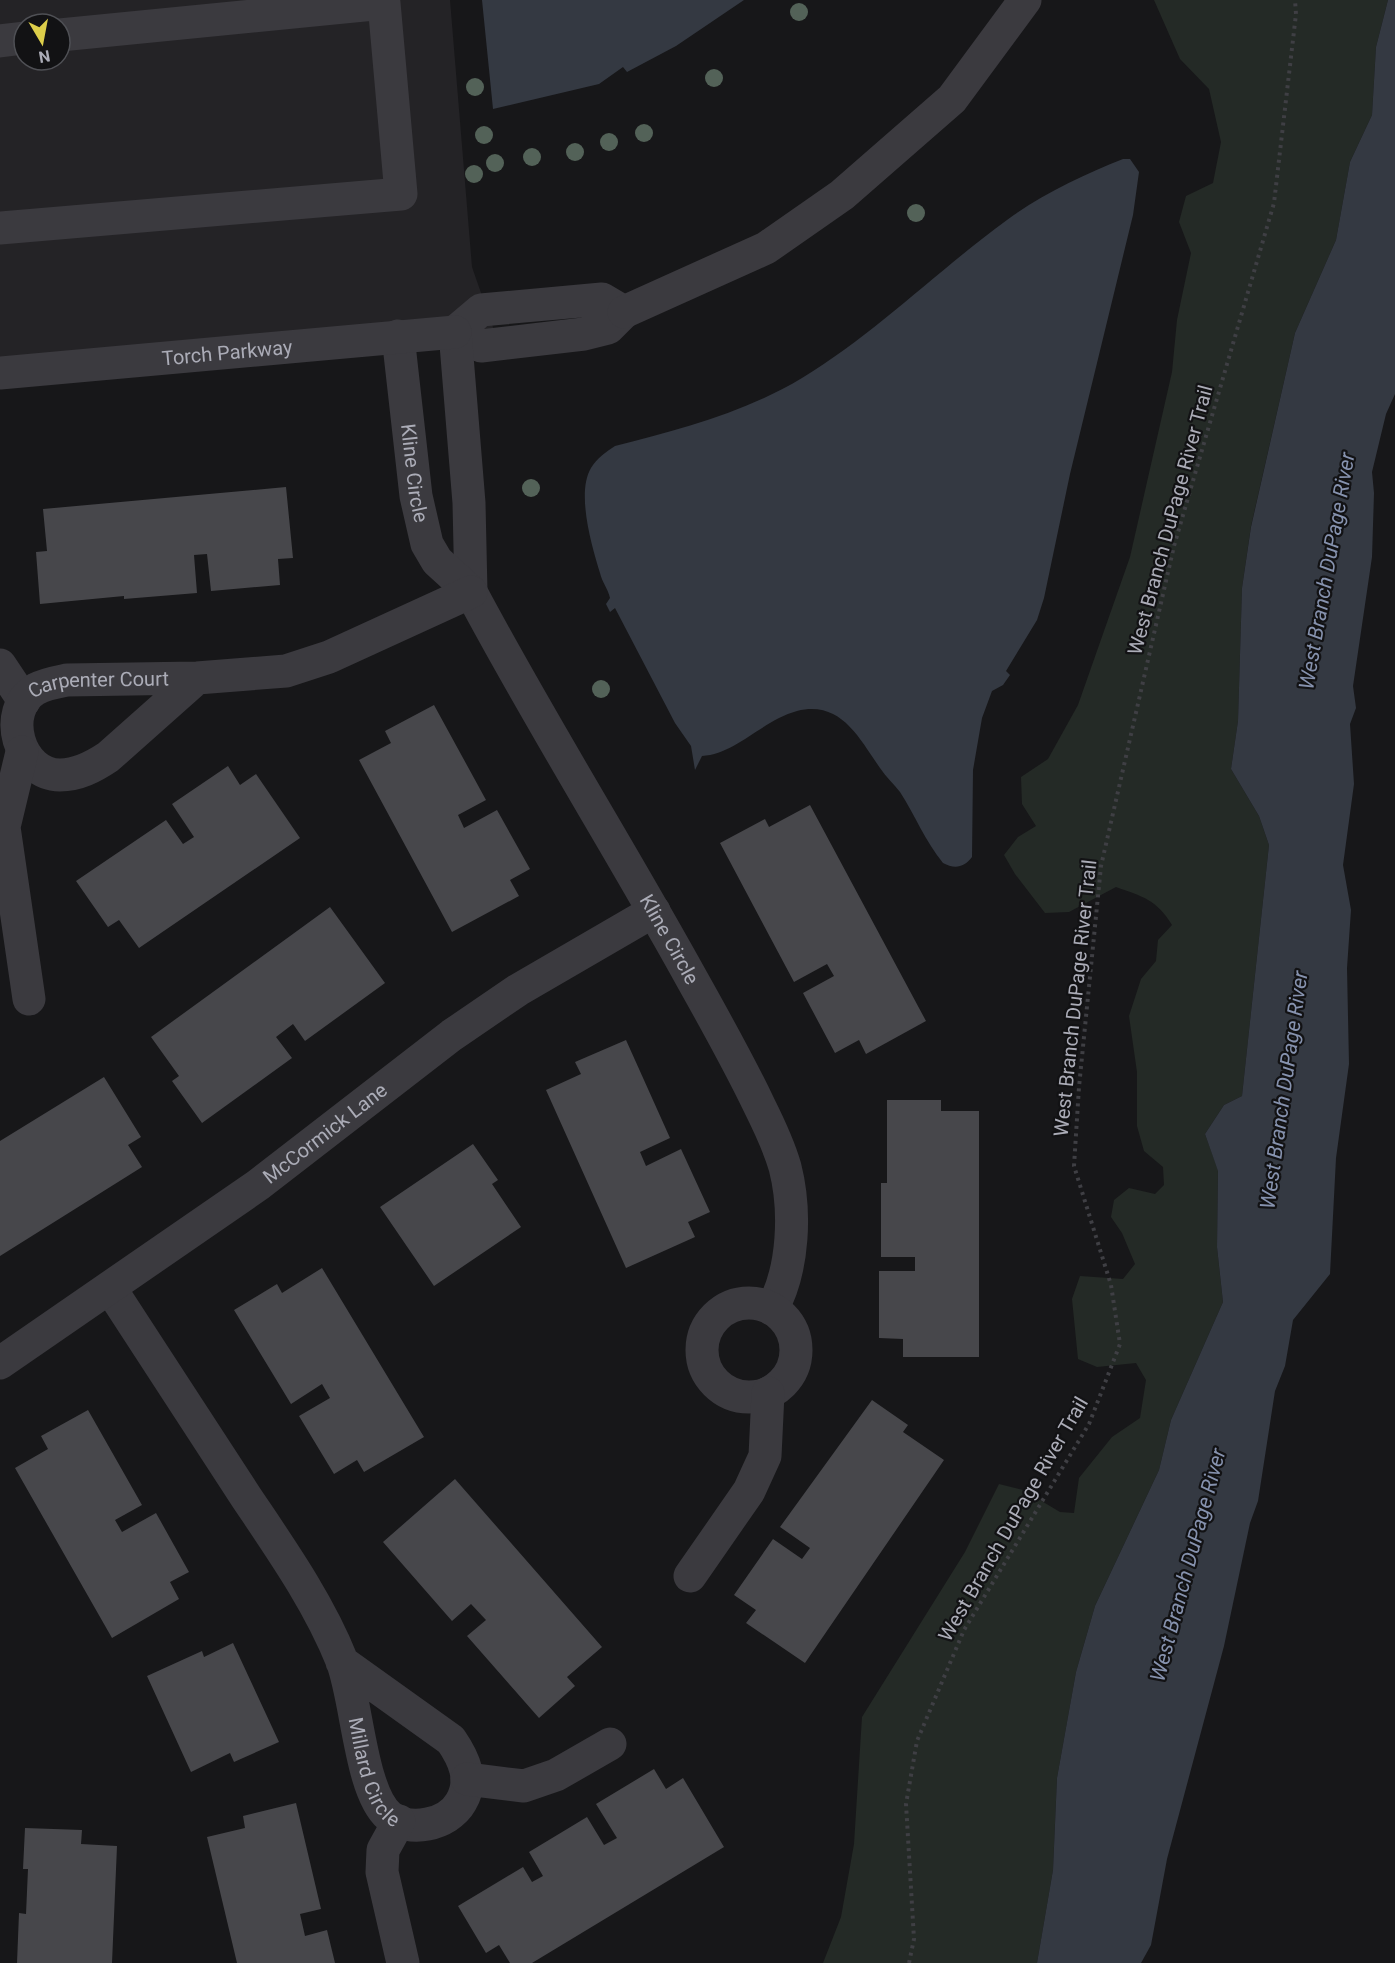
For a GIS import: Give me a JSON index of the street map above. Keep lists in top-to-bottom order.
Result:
{
  "streets": {
    "street": [
      "Torch Parkway",
      "Kline Circle",
      "Carpenter Court",
      "McCormick Lane",
      "Millard Circle"
    ],
    "path": ["West Branch DuPage River Trail"]
  },
  "crossings": [
    ["Torch Parkway", "Kline Circle"],
    ["Kline Circle", "Carpenter Court"],
    ["Kline Circle", "McCormick Lane"],
    ["McCormick Lane", "Millard Circle"]
  ],
  "water": ["West Branch DuPage River"],
  "north": "bottom"
}
